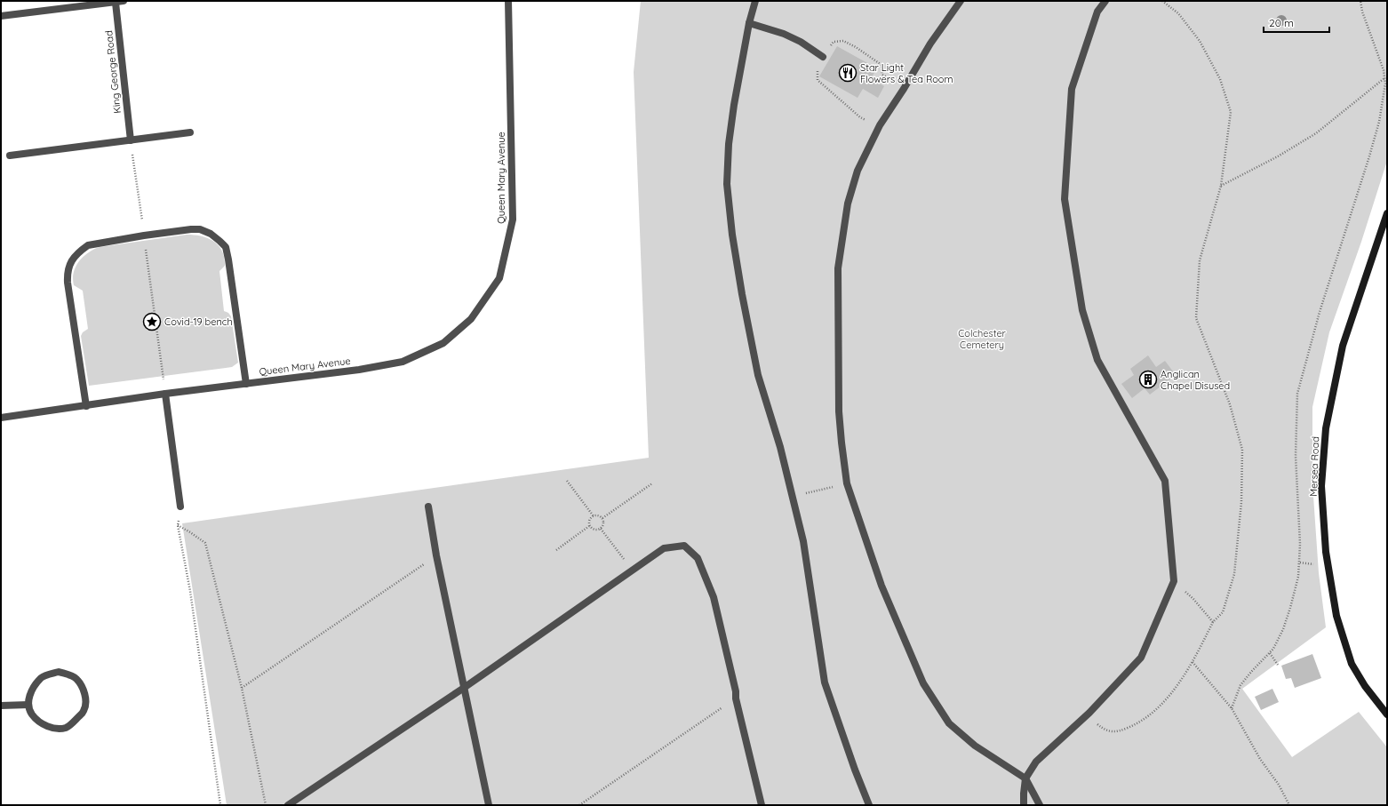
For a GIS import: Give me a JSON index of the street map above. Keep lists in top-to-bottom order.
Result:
{
  "streets": {
    "main road": ["Mersea Road"],
    "street": ["King George Road", "Queen Mary Avenue"]
  },
  "parks": ["Colchester Cemetery"],
  "places": {
    "restaurant": ["Star Light Flowers & Tea Room"],
    "place": ["Covid-19 bench"],
    "building": ["Anglican Chapel Disused"]
  },
  "scale_bar": "20 m"
}
